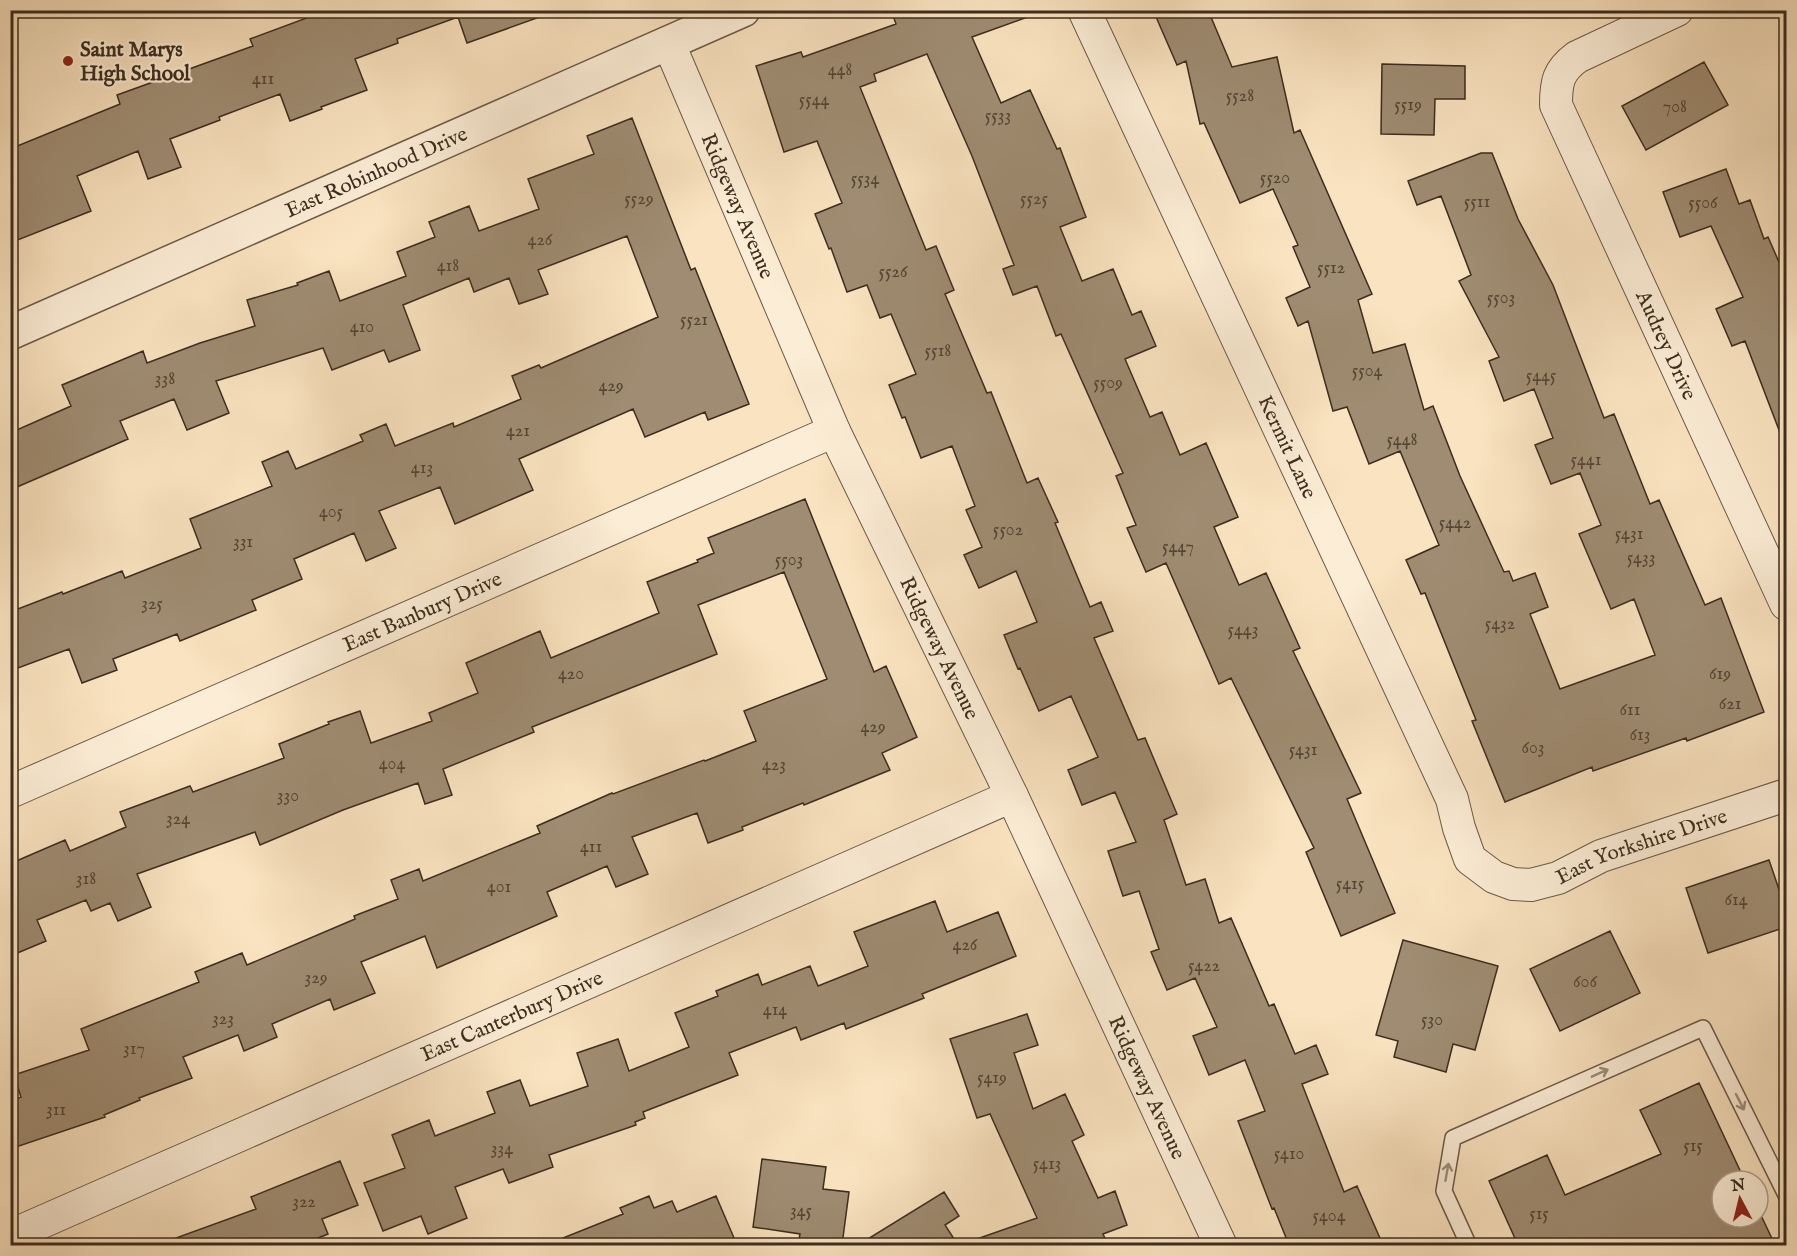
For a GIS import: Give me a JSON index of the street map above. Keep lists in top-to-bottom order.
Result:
{
  "streets": {
    "street": [
      "East Robinhood Drive",
      "Ridgeway Avenue",
      "Audrey Drive",
      "Kermit Lane",
      "East Banbury Drive",
      "East Yorkshire Drive",
      "East Canterbury Drive"
    ]
  },
  "crossings": [
    ["East Robinhood Drive", "Ridgeway Avenue"],
    ["Ridgeway Avenue", "East Banbury Drive"],
    ["Ridgeway Avenue", "East Canterbury Drive"],
    ["Kermit Lane", "East Yorkshire Drive"]
  ],
  "places": ["Saint Marys High School"],
  "house_numbers": [
    "448",
    "411",
    "5528",
    "5544",
    "5519",
    "708",
    "5533",
    "5520",
    "5534",
    "5529",
    "5525",
    "5511",
    "5506",
    "426",
    "418",
    "5512",
    "5526",
    "5503",
    "5521",
    "410",
    "5518",
    "5504",
    "5445",
    "338",
    "5509",
    "429",
    "421",
    "5448",
    "5441",
    "413",
    "405",
    "5442",
    "5502",
    "5431",
    "331",
    "5447",
    "5433",
    "5503",
    "325",
    "5432",
    "5443",
    "420",
    "619",
    "621",
    "611",
    "429",
    "613",
    "603",
    "5431",
    "404",
    "423",
    "330",
    "324",
    "411",
    "318",
    "5415",
    "401",
    "614",
    "426",
    "5422",
    "329",
    "606",
    "414",
    "323",
    "530",
    "317",
    "5419",
    "311",
    "515",
    "334",
    "5410",
    "5413",
    "322",
    "345",
    "515",
    "5404"
  ],
  "north": "top"
}
